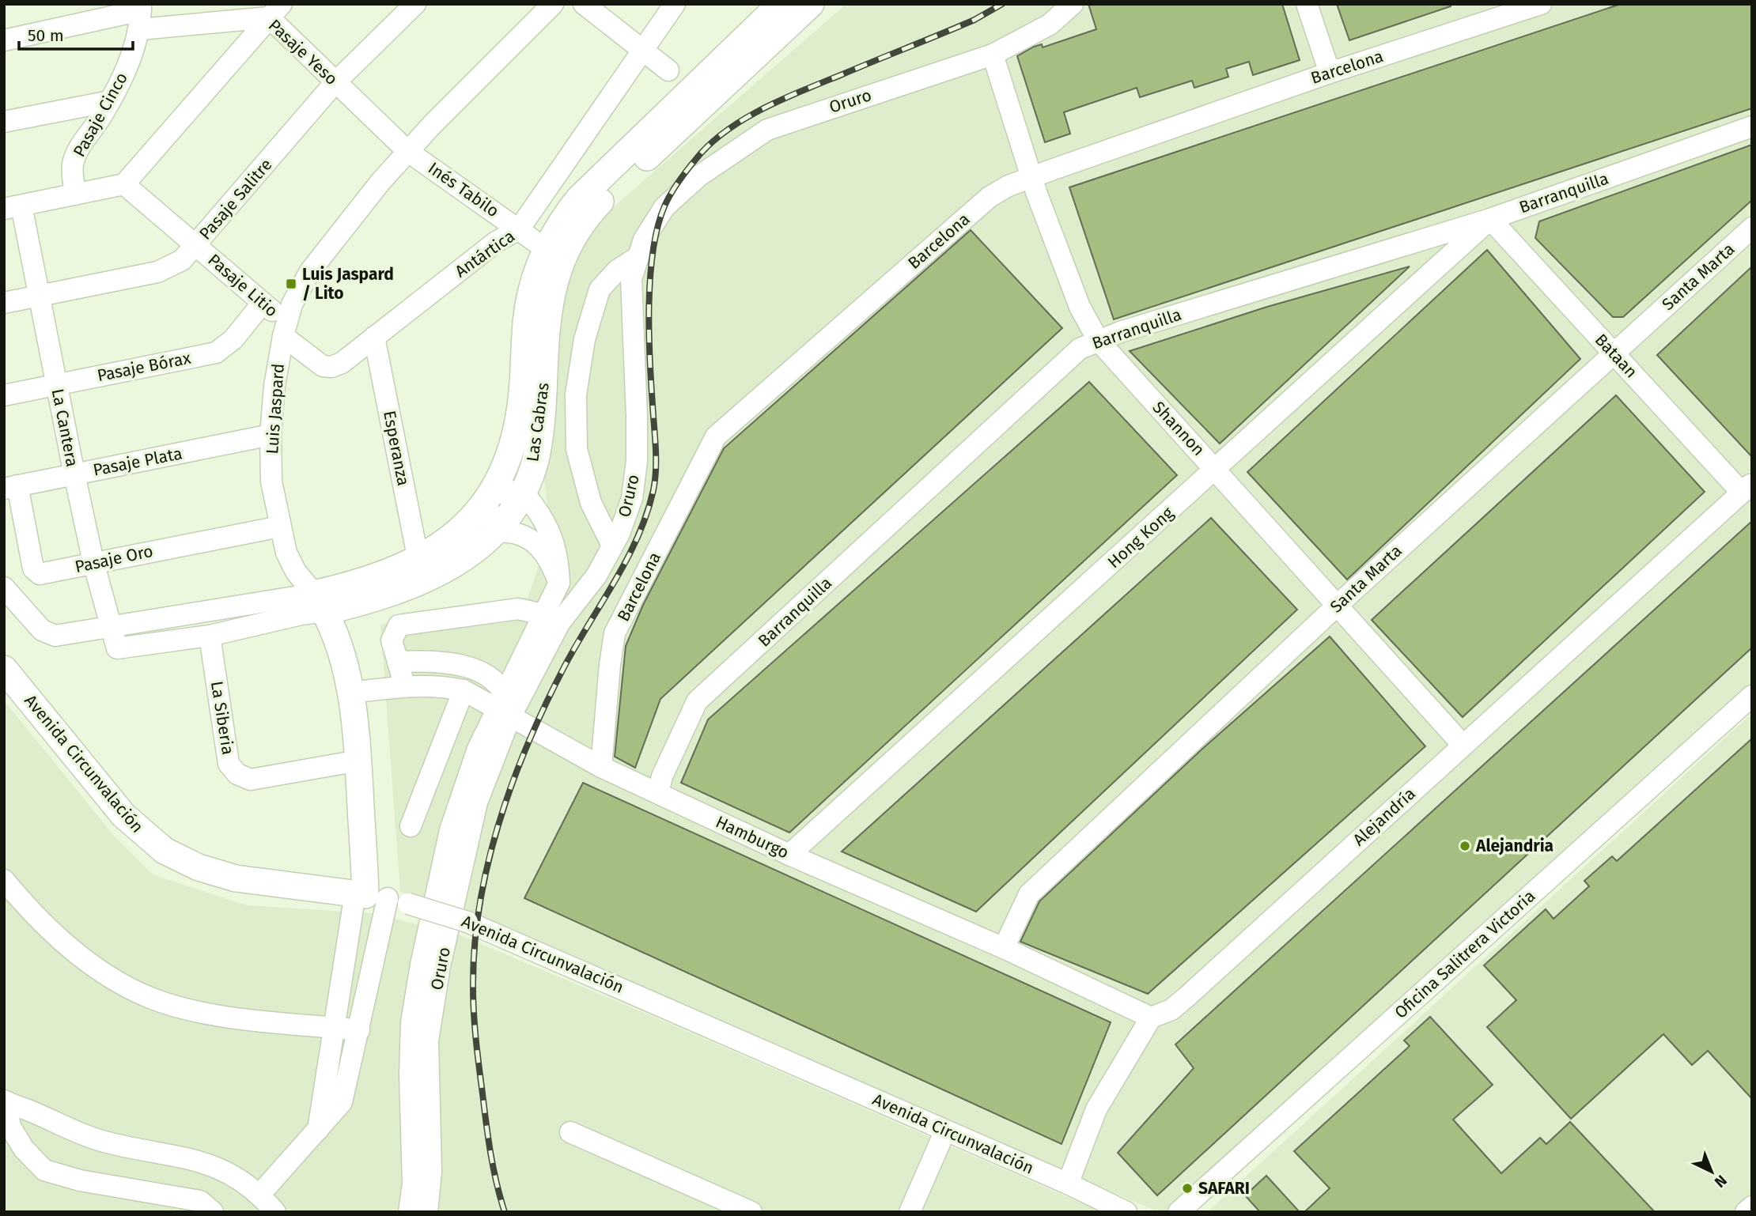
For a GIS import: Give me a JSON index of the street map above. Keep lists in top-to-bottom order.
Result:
{
  "streets": {
    "main road": ["Luis Jaspard", "Las Cabras", "Avenida Circunvalación"],
    "street": [
      "Pasaje Yeso",
      "Barcelona",
      "Oruro",
      "Pasaje Cinco",
      "Inés Tabilo",
      "Barranquilla",
      "Pasaje Salitre",
      "Antártica",
      "Santa Marta",
      "Pasaje Litio",
      "Bataan",
      "Pasaje Bórax",
      "La Cantera",
      "Shannon",
      "Esperanza",
      "Pasaje Plata",
      "Hong Kong",
      "Pasaje Oro",
      "La Siberia",
      "Alejandría",
      "Hamburgo",
      "Oficina Salitrera Victoria"
    ]
  },
  "crossings": [
    ["Pasaje Yeso", "Pasaje Cinco"],
    ["Pasaje Yeso", "Inés Tabilo"],
    ["Pasaje Yeso", "Pasaje Salitre"],
    ["Pasaje Yeso", "Luis Jaspard"],
    ["Barcelona", "Shannon"],
    ["Barcelona", "Hamburgo"],
    ["Oruro", "Shannon"],
    ["Oruro", "Hamburgo"],
    ["Pasaje Cinco", "La Cantera"],
    ["Inés Tabilo", "Antártica"],
    ["Inés Tabilo", "Luis Jaspard"],
    ["Inés Tabilo", "Las Cabras"],
    ["Barranquilla", "Bataan"],
    ["Barranquilla", "Shannon"],
    ["Barranquilla", "Hong Kong"],
    ["Barranquilla", "Hamburgo"],
    ["Pasaje Salitre", "Pasaje Litio"],
    ["Pasaje Salitre", "La Cantera"],
    ["Antártica", "Pasaje Litio"],
    ["Antártica", "Luis Jaspard"],
    ["Antártica", "Esperanza"],
    ["Santa Marta", "Bataan"],
    ["Santa Marta", "Shannon"],
    ["Santa Marta", "Hamburgo"],
    ["Pasaje Litio", "Pasaje Bórax"],
    ["Pasaje Litio", "Luis Jaspard"],
    ["Pasaje Litio", "La Cantera"],
    ["Bataan", "Hong Kong"],
    ["Bataan", "Alejandría"],
    ["Pasaje Bórax", "La Cantera"],
    ["Luis Jaspard", "Las Cabras"],
    ["Luis Jaspard", "Pasaje Plata"],
    ["Luis Jaspard", "Pasaje Oro"],
    ["Luis Jaspard", "La Siberia"],
    ["Luis Jaspard", "Avenida Circunvalación"],
    ["Luis Jaspard", "Hamburgo"],
    ["Las Cabras", "La Cantera"],
    ["Las Cabras", "Esperanza"],
    ["Las Cabras", "La Siberia"],
    ["La Cantera", "Pasaje Plata"],
    ["La Cantera", "Pasaje Oro"],
    ["Shannon", "Hong Kong"],
    ["Shannon", "Alejandría"],
    ["Pasaje Plata", "Pasaje Oro"],
    ["Hong Kong", "Hamburgo"],
    ["Alejandría", "Hamburgo"]
  ],
  "places": {
    "transit": ["Luis Jaspard / Lito"],
    "other": ["Alejandria", "SAFARI"]
  },
  "scale_bar": "50 m",
  "north": "bottom right"
}
